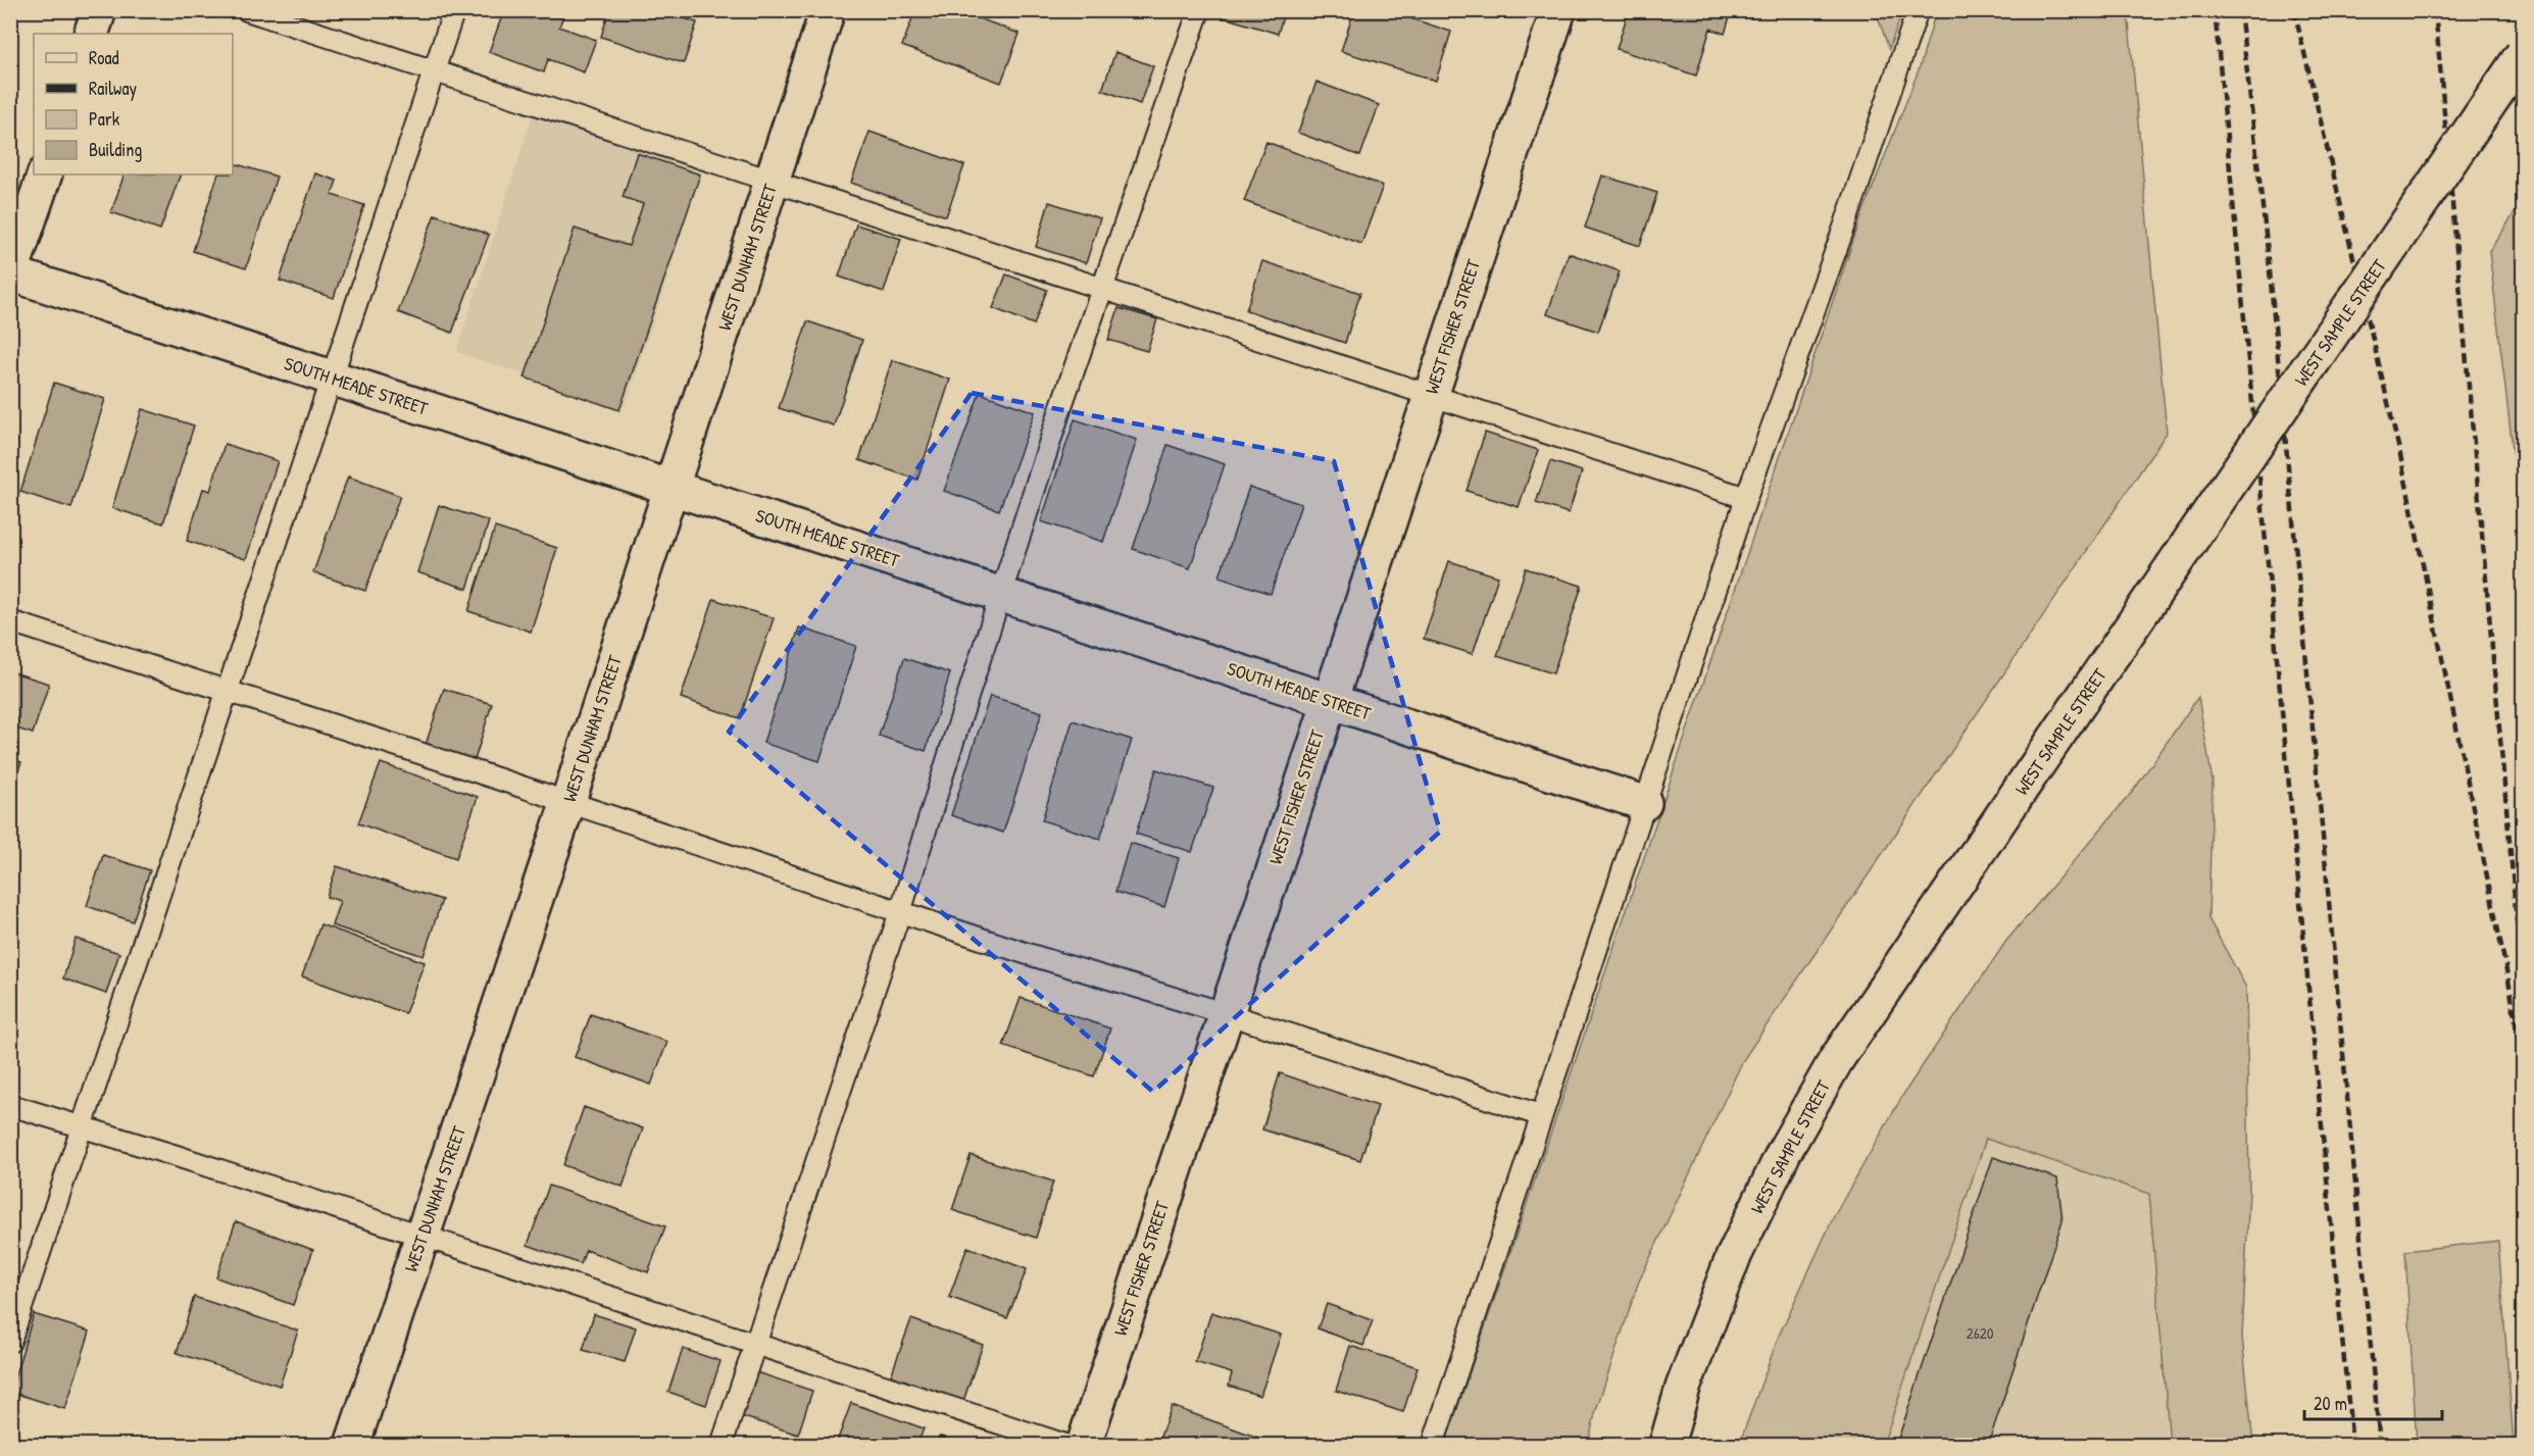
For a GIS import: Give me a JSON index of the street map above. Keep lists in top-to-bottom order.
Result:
{
  "streets": {
    "street": [
      "WEST DUNHAM STREET",
      "WEST SAMPLE STREET",
      "WEST FISHER STREET",
      "SOUTH MEADE STREET"
    ]
  },
  "crossings": [
    ["WEST DUNHAM STREET", "SOUTH MEADE STREET"],
    ["WEST FISHER STREET", "SOUTH MEADE STREET"]
  ],
  "house_numbers": ["2620"],
  "legend": [
    "Road",
    "Railway",
    "Park",
    "Building"
  ],
  "scale_bar": "20 m"
}
